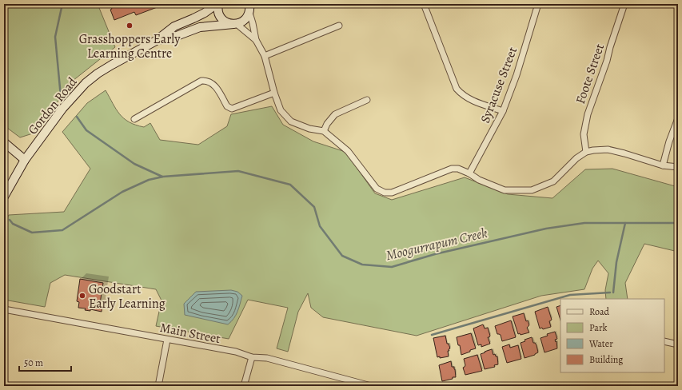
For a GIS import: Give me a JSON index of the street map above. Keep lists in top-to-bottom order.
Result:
{
  "streets": {
    "street": [
      "Foote Street",
      "Syracuse Street",
      "Gordon Road",
      "Main Street"
    ]
  },
  "water": ["Moogurrapum Creek"],
  "places": ["Grasshoppers Early Learning Centre", "Goodstart Early Learning"],
  "legend": [
    "Road",
    "Park",
    "Water",
    "Building"
  ],
  "scale_bar": "50 m"
}
